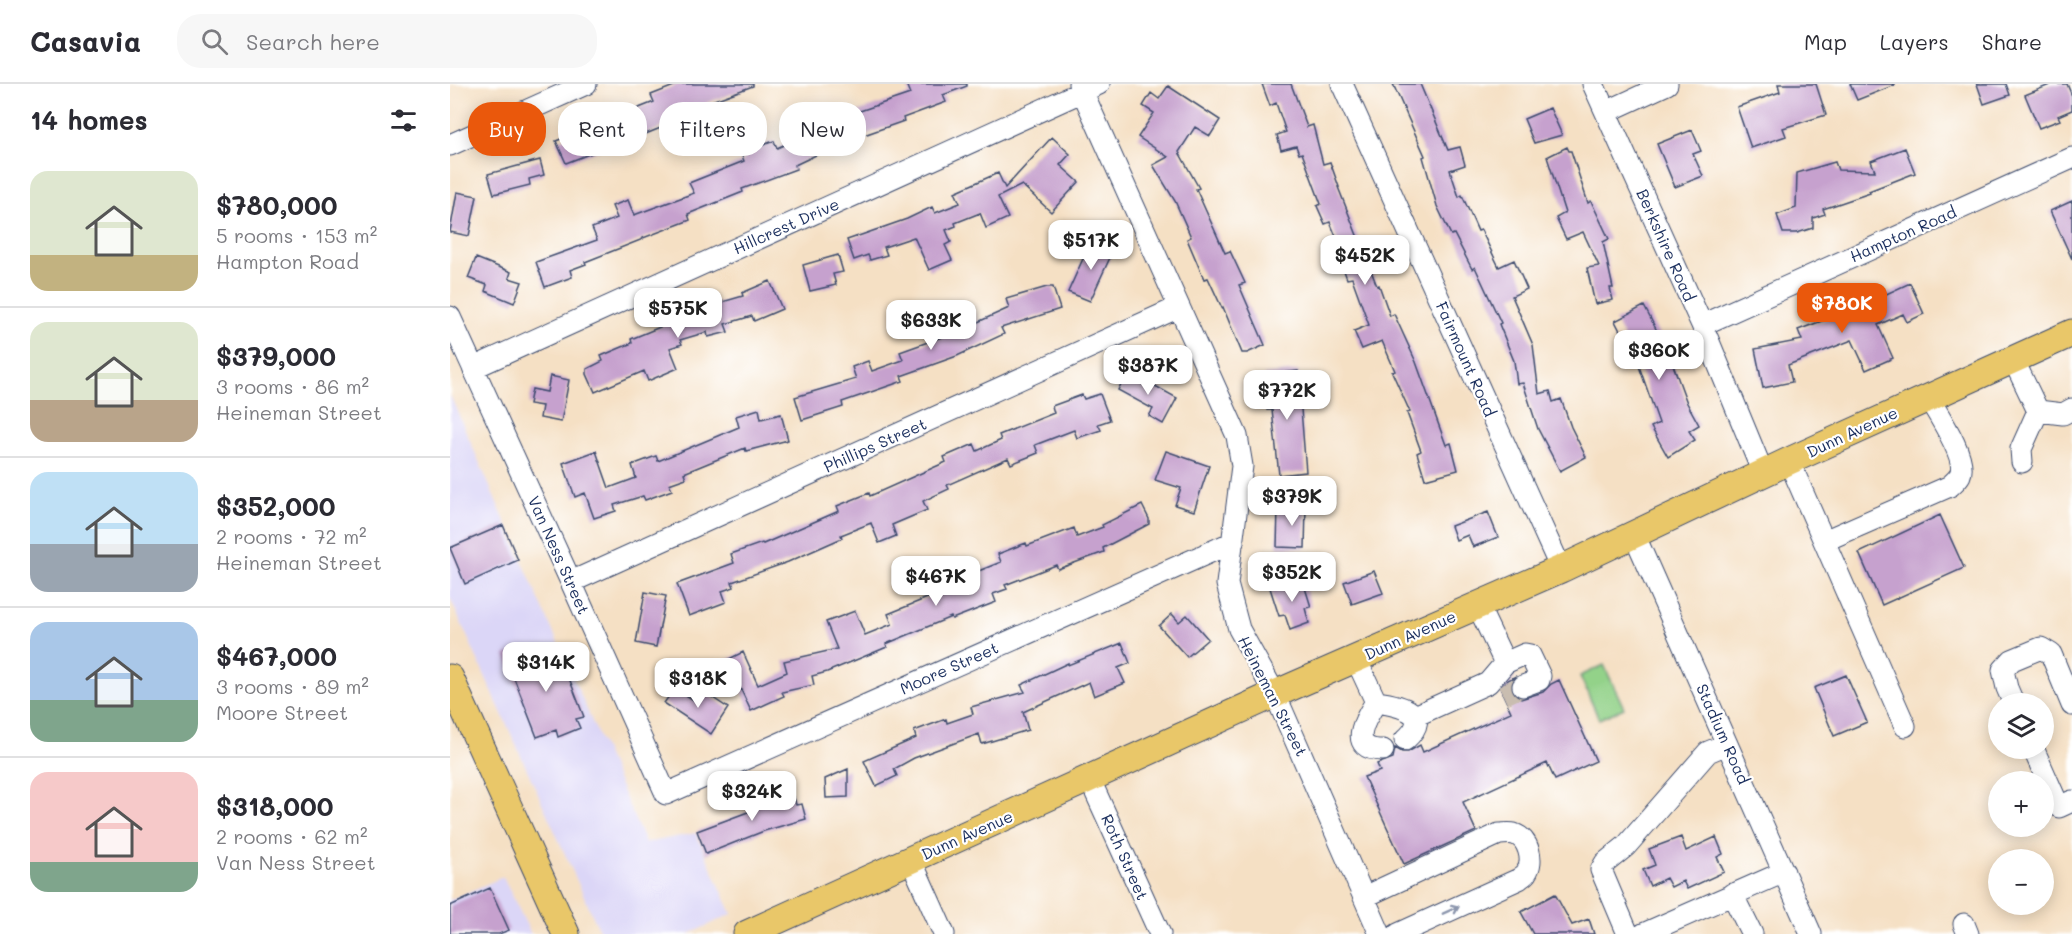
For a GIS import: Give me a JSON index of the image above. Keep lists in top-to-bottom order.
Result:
{
  "streets": {
    "main road": ["Dunn Avenue"],
    "street": [
      "Hillcrest Drive",
      "Hampton Road",
      "Berkshire Road",
      "Fairmount Road",
      "Phillips Street",
      "Van Ness Street",
      "Moore Street",
      "Heineman Street",
      "Stadium Road",
      "Roth Street"
    ]
  },
  "crossings": [
    ["Hillcrest Drive", "Van Ness Street"],
    ["Hillcrest Drive", "Heineman Street"],
    ["Hampton Road", "Berkshire Road"],
    ["Berkshire Road", "Dunn Avenue"],
    ["Fairmount Road", "Dunn Avenue"],
    ["Dunn Avenue", "Heineman Street"],
    ["Dunn Avenue", "Stadium Road"],
    ["Dunn Avenue", "Roth Street"],
    ["Phillips Street", "Van Ness Street"],
    ["Phillips Street", "Heineman Street"],
    ["Van Ness Street", "Moore Street"],
    ["Moore Street", "Heineman Street"]
  ],
  "page": {
    "header": "Casavia",
    "search": "Search here",
    "nav": ["Map", "Layers", "Share"],
    "heading": "14 homes",
    "chip": [
      "Buy",
      "Rent",
      "Filters",
      "New"
    ],
    "list": [
      {
        "name": "$780,000",
        "note": "5 rooms · 153 m² · Hampton Road"
      },
      {
        "name": "$379,000",
        "note": "3 rooms · 86 m² · Heineman Street"
      },
      {
        "name": "$352,000",
        "note": "2 rooms · 72 m² · Heineman Street"
      },
      {
        "name": "$467,000",
        "note": "3 rooms · 89 m² · Moore Street"
      },
      {
        "name": "$318,000",
        "note": "2 rooms · 62 m² · Van Ness Street"
      }
    ],
    "price": [
      "$517K",
      "$452K",
      "$780K",
      "$575K",
      "$633K",
      "$360K",
      "$387K",
      "$772K",
      "$379K",
      "$352K",
      "$467K",
      "$314K",
      "$318K",
      "$324K"
    ],
    "map_buttons": ["+", "−"]
  }
}
